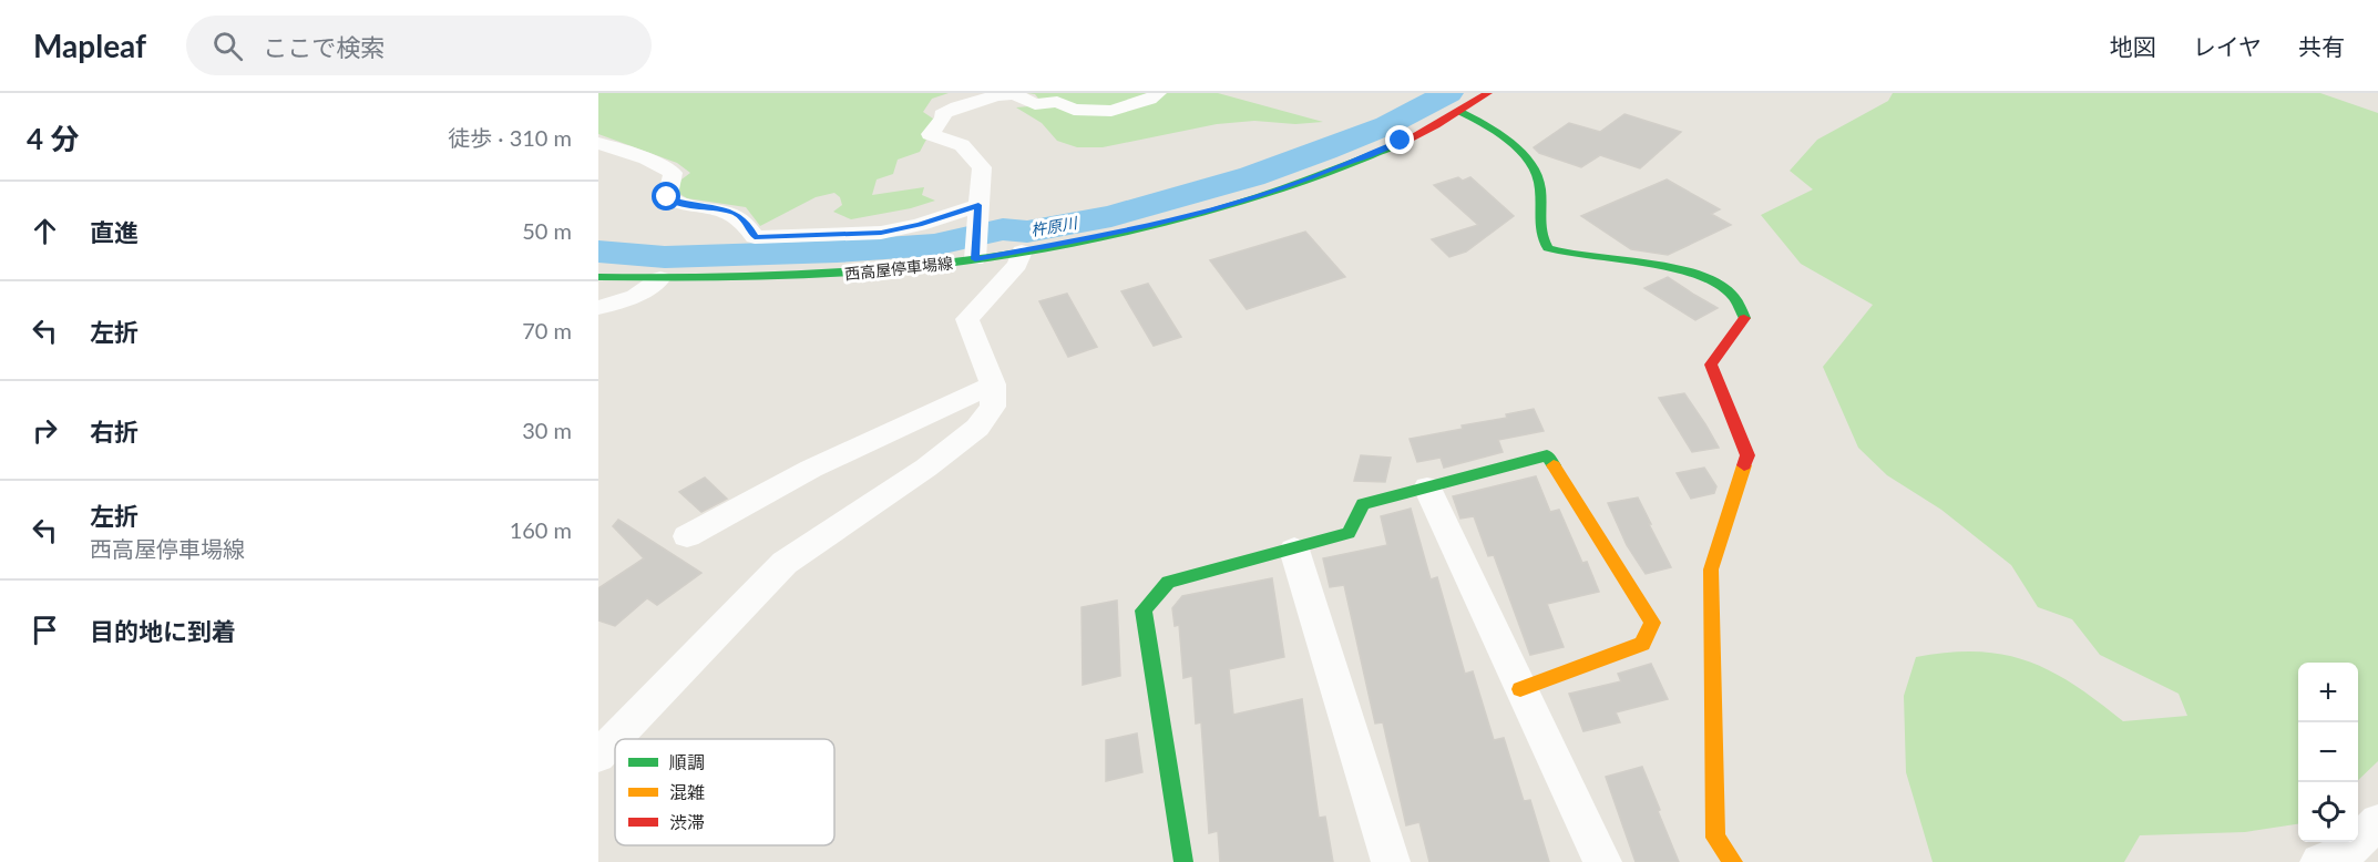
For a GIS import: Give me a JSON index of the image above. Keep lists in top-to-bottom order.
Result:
{
  "streets": {
    "street": ["西高屋停車場線"]
  },
  "water": ["杵原川"],
  "legend": ["順調", "混雑", "渋滞"],
  "page": {
    "header": "Mapleaf",
    "search": "ここで検索",
    "nav": ["地図", "レイヤ", "共有"],
    "heading": ["4 分", "徒歩 · 310 m"],
    "list": [
      ["直進", "50 m"],
      ["左折", "70 m"],
      ["右折", "30 m"],
      ["左折", "西高屋停車場線", "160 m"],
      "目的地に到着"
    ],
    "map_buttons": ["+", "−"]
  }
}
